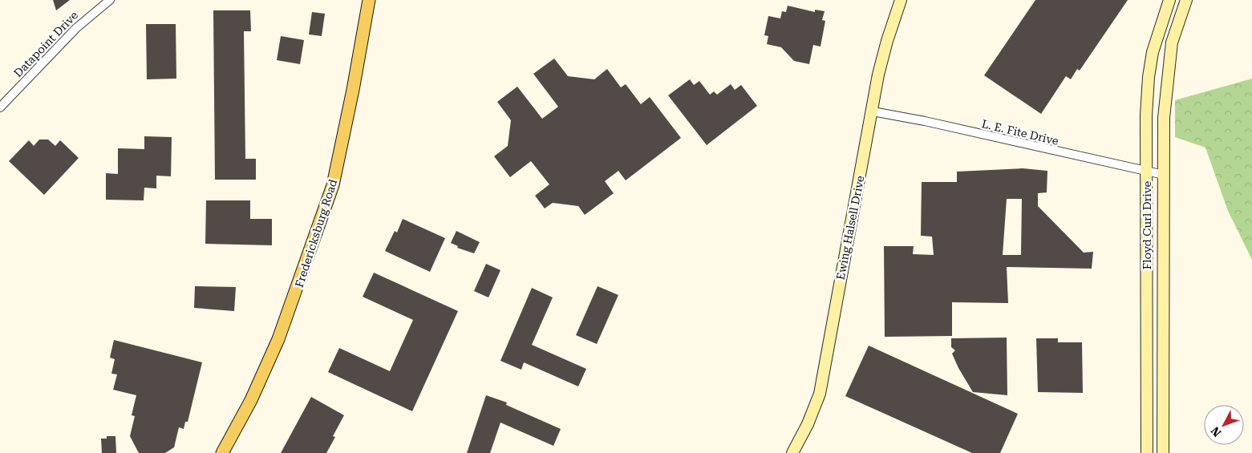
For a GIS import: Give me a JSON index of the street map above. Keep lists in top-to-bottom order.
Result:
{
  "streets": {
    "main road": ["Fredericksburg Road"],
    "street": [
      "Datapoint Drive",
      "L. E. Fite Drive",
      "Floyd Curl Drive",
      "Ewing Halsell Drive"
    ]
  },
  "crossings": [
    ["L. E. Fite Drive", "Floyd Curl Drive"],
    ["L. E. Fite Drive", "Ewing Halsell Drive"]
  ],
  "north": "bottom left"
}
